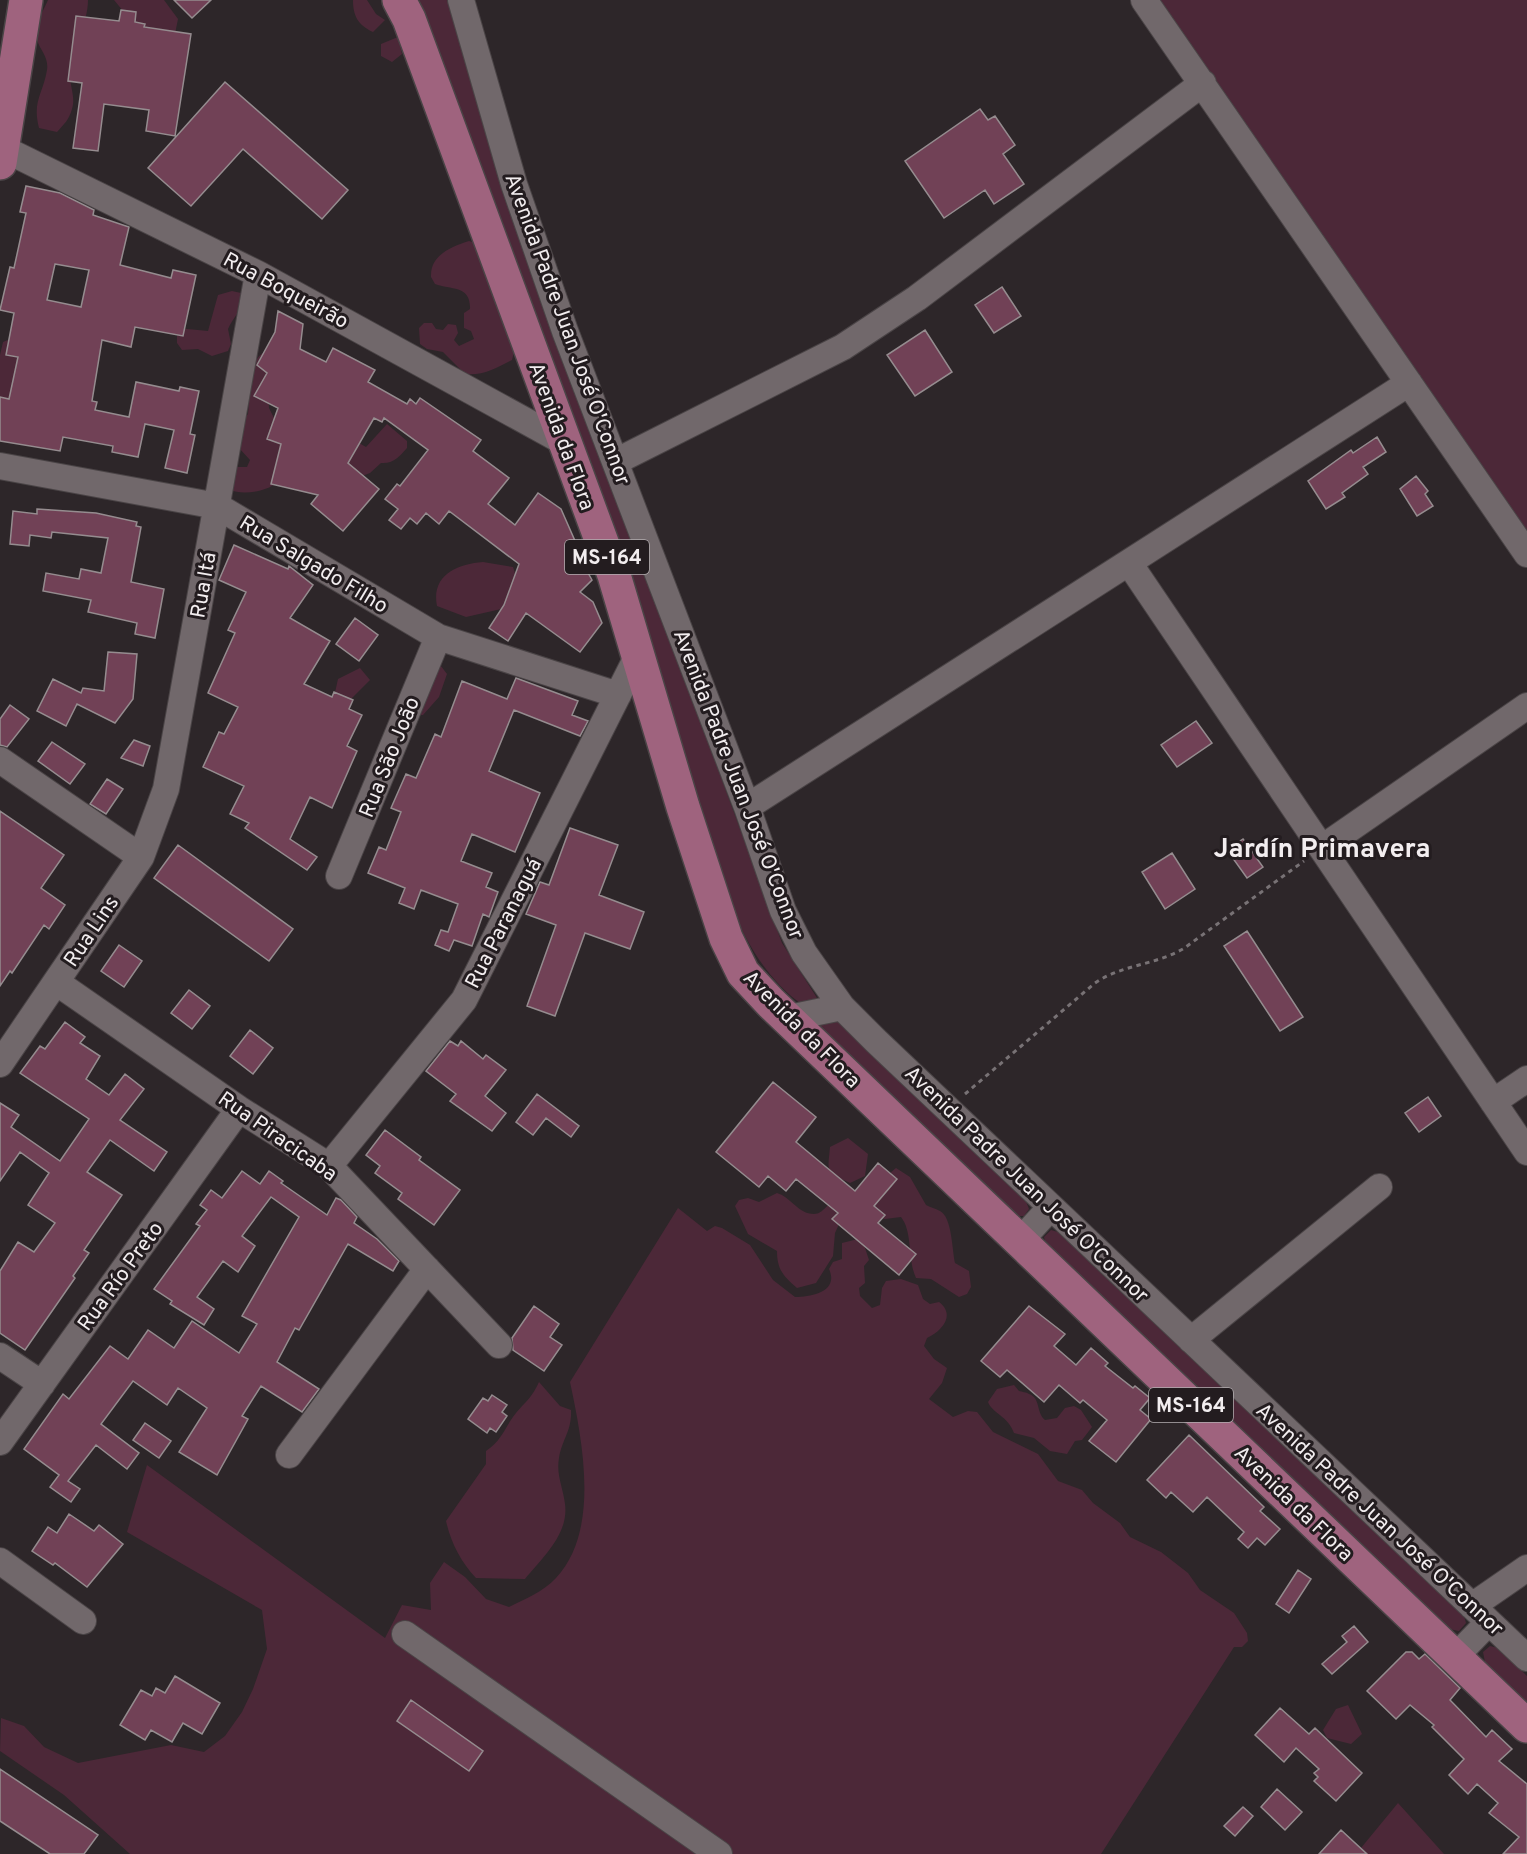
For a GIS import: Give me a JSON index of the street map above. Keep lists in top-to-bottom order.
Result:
{
  "streets": {
    "main road": ["Avenida da Flora", "MS-164"],
    "street": [
      "Rua Boqueirão",
      "Avenida Padre Juan José O'Connor",
      "Rua Salgado Filho",
      "Rua Itá",
      "Rua São João",
      "Rua Paranaguá",
      "Rua Lins",
      "Rua Piracicaba",
      "Rua Río Preto"
    ]
  },
  "crossings": [
    ["Rua Boqueirão", "Avenida da Flora"],
    ["Rua Boqueirão", "Rua Itá"],
    ["Avenida da Flora", "Rua Paranaguá"],
    ["Rua Salgado Filho", "Rua Itá"],
    ["Rua Salgado Filho", "Rua São João"],
    ["Rua Salgado Filho", "Rua Paranaguá"],
    ["Rua Itá", "Rua Lins"],
    ["Rua Paranaguá", "Rua Piracicaba"],
    ["Rua Lins", "Rua Piracicaba"],
    ["Rua Piracicaba", "Rua Río Preto"]
  ],
  "districts": ["Jardín Primavera"]
}
